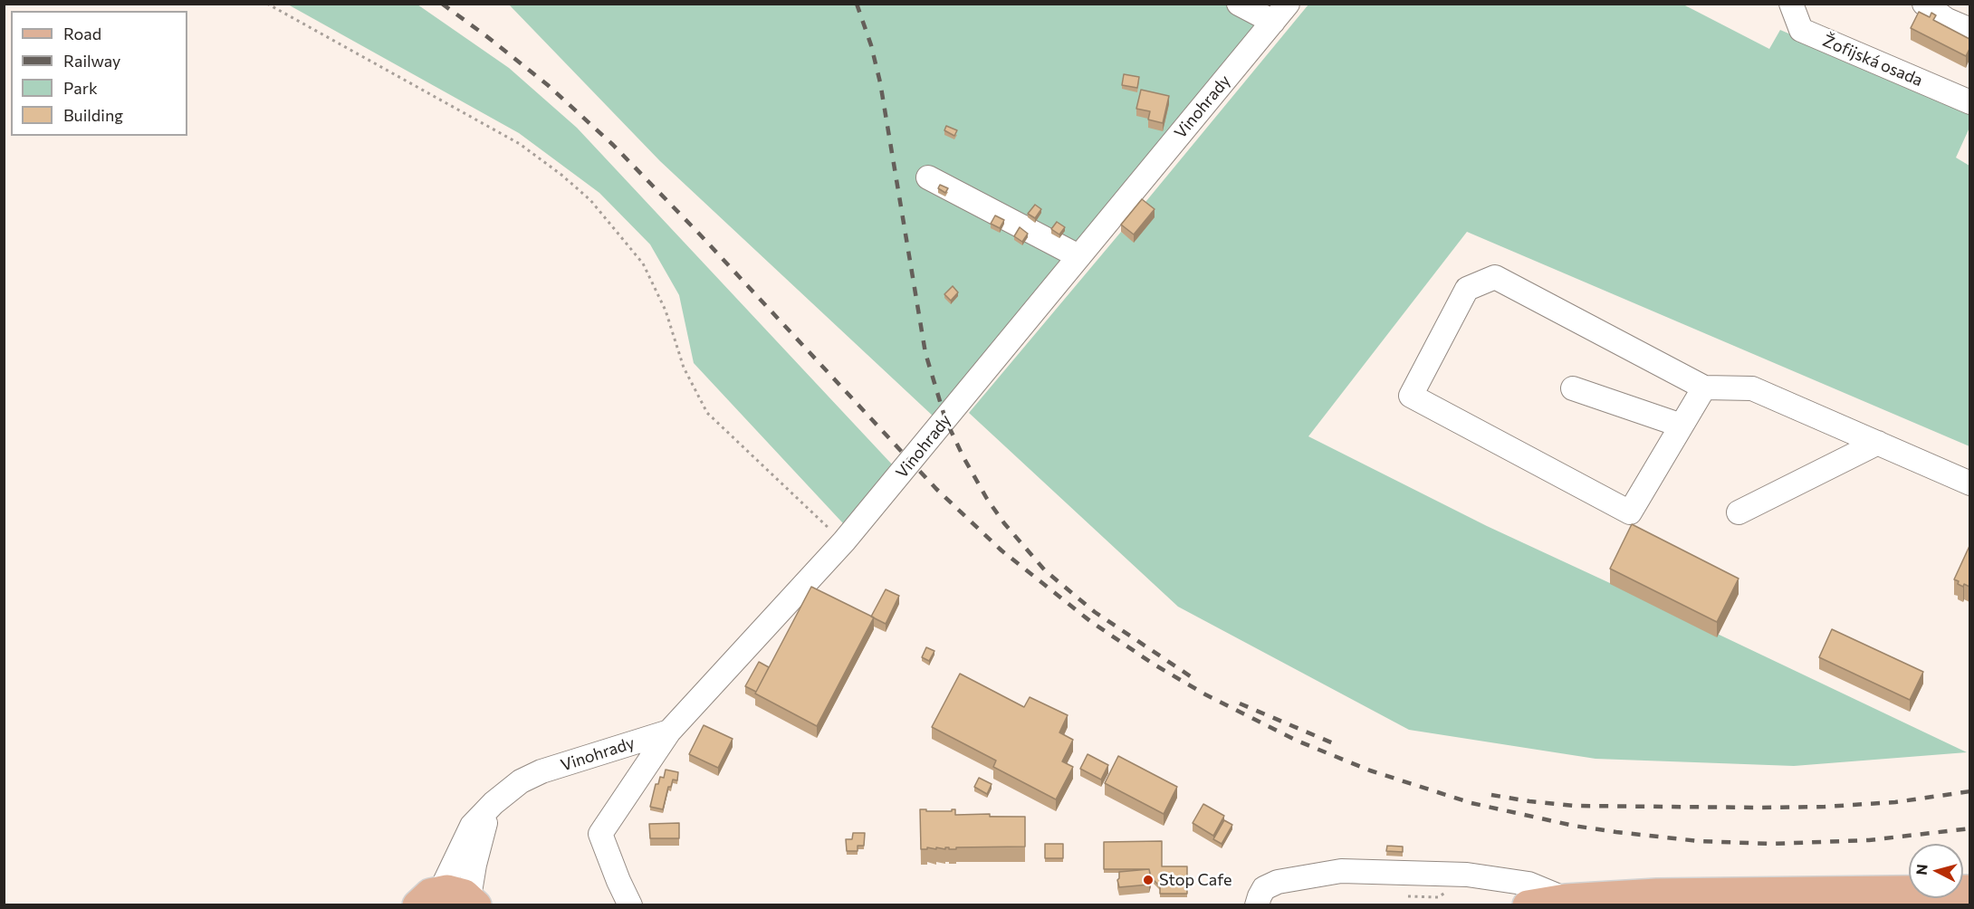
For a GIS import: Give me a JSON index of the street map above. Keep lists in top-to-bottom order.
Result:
{
  "streets": {
    "street": ["Žofijská osada", "Vinohrady"]
  },
  "places": ["Stop Cafe"],
  "legend": [
    "Road",
    "Railway",
    "Park",
    "Building"
  ],
  "north": "left"
}
